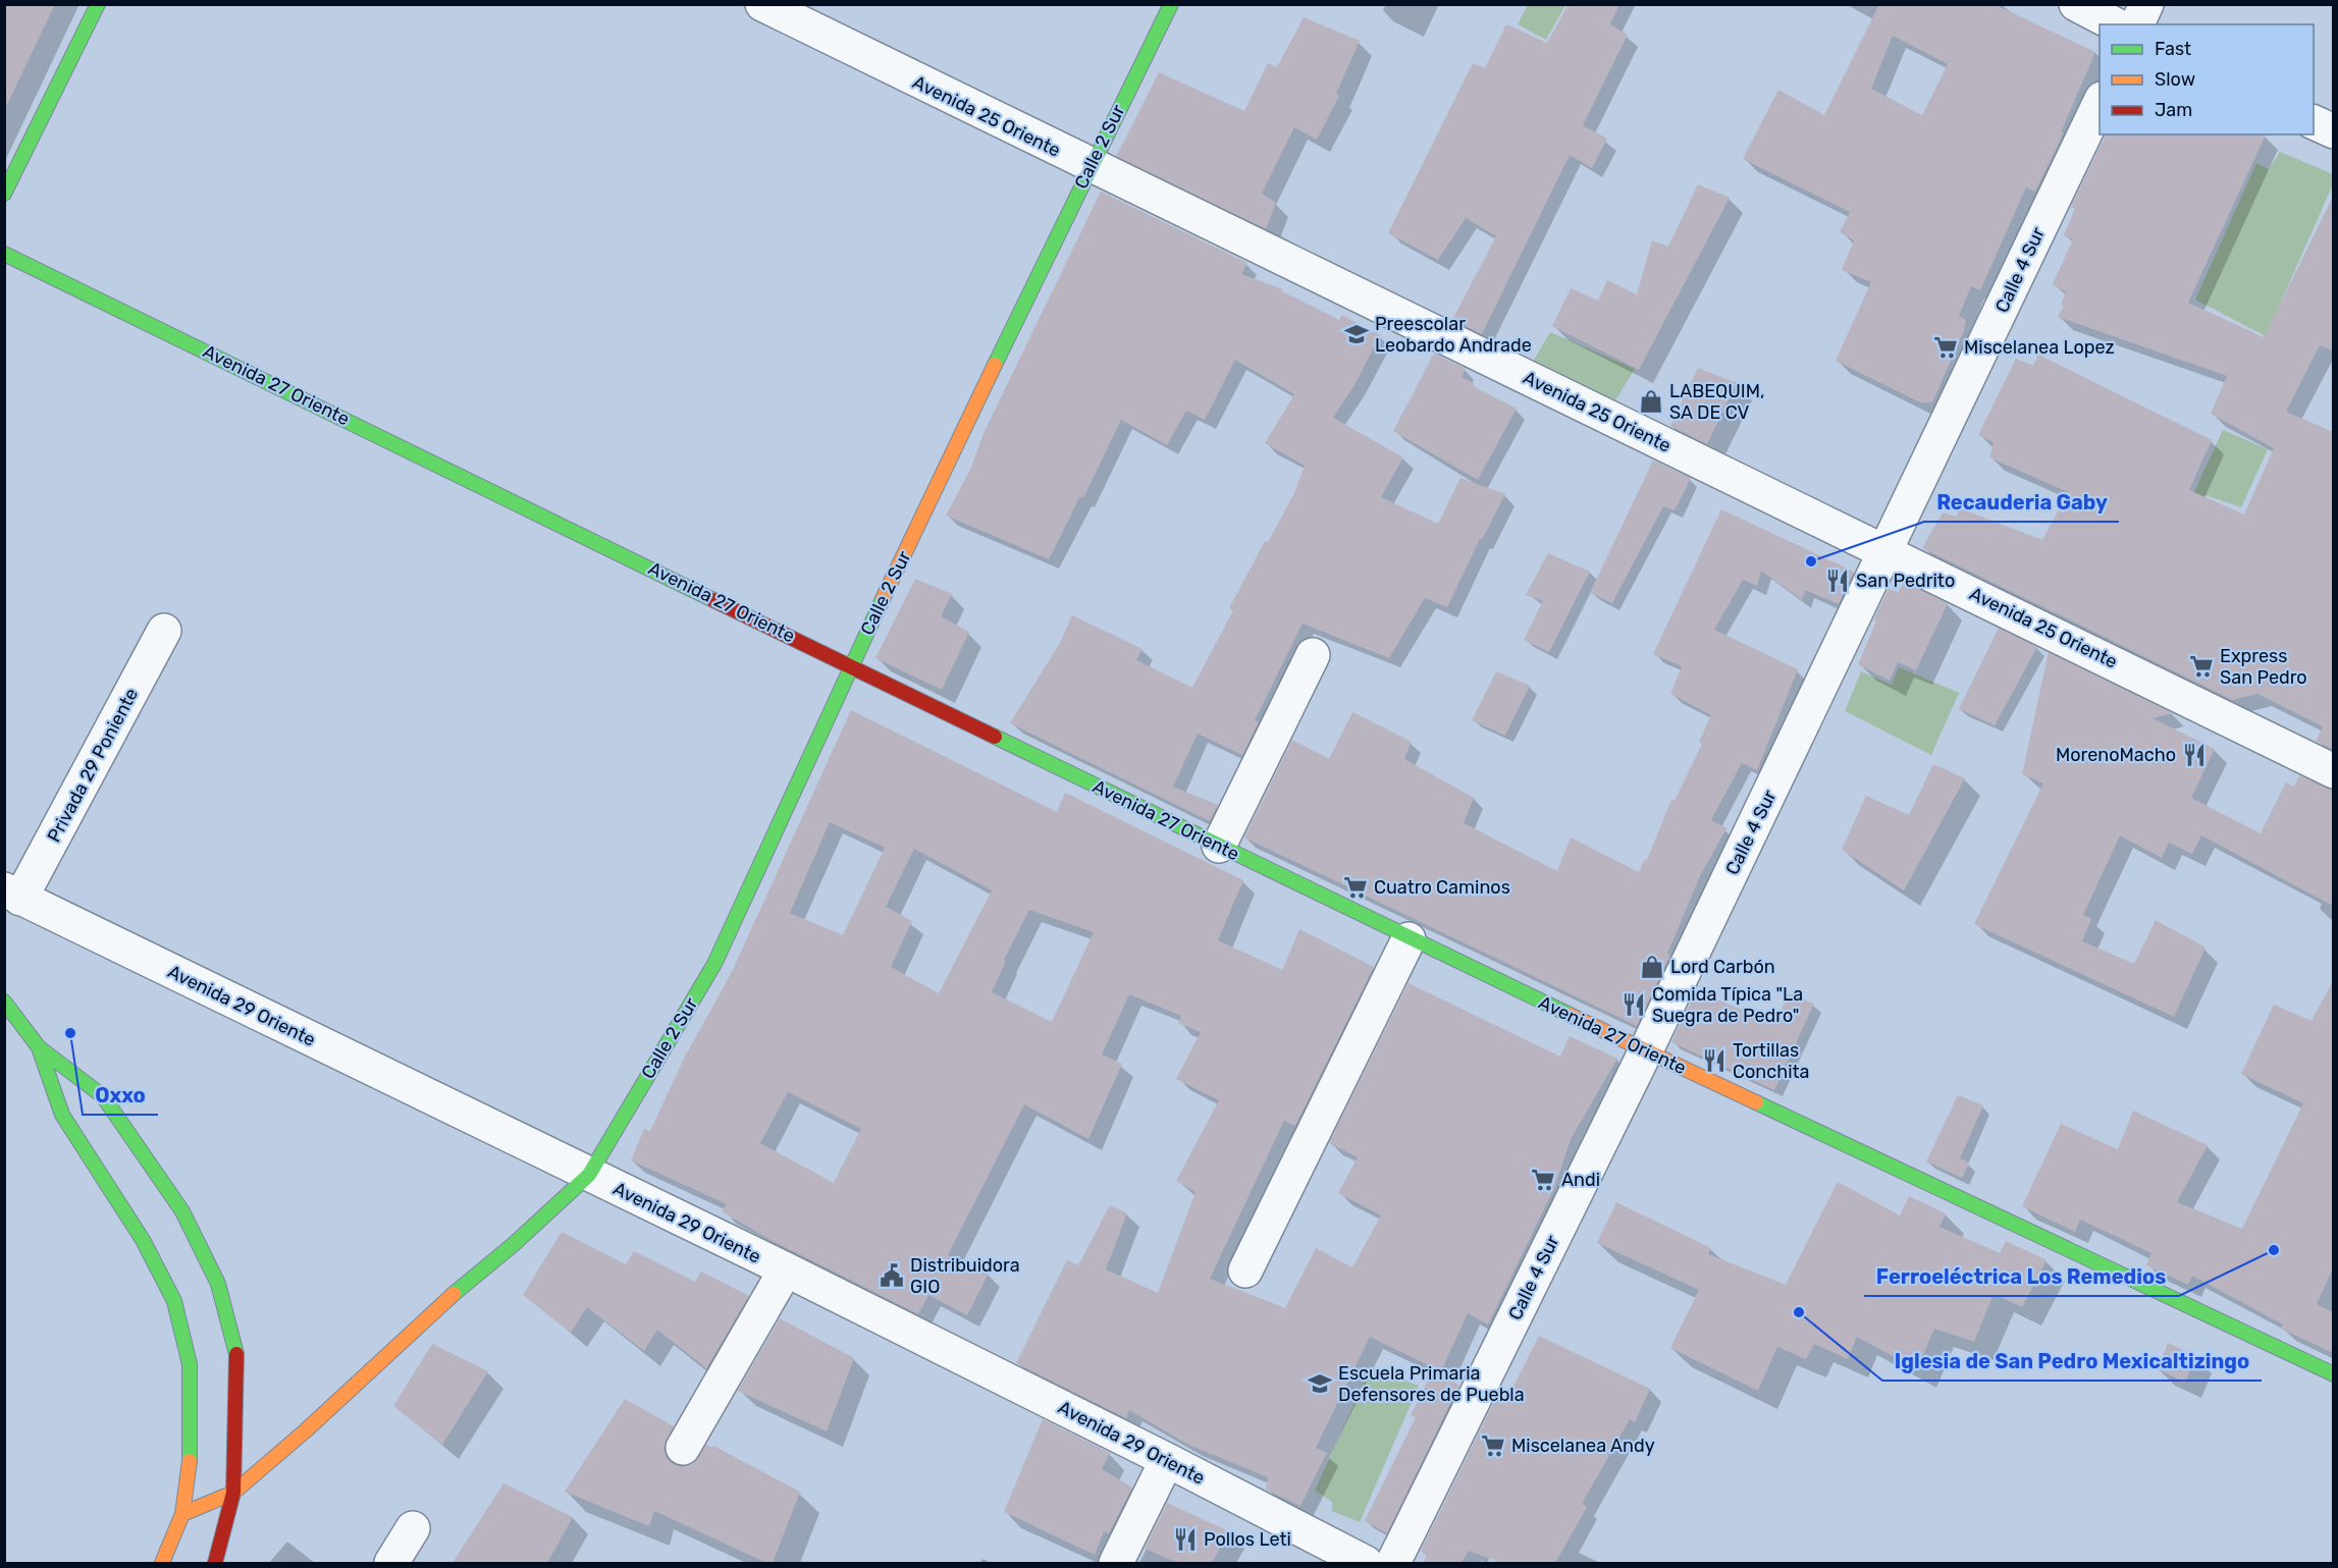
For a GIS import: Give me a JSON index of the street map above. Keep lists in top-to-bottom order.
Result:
{
  "streets": {
    "main road": ["Calle 2 Sur", "Avenida 27 Oriente"],
    "street": [
      "Avenida 25 Oriente",
      "Calle 4 Sur",
      "Privada 29 Poniente",
      "Avenida 29 Oriente"
    ]
  },
  "crossings": [
    ["Avenida 25 Oriente", "Calle 2 Sur"],
    ["Avenida 25 Oriente", "Calle 4 Sur"],
    ["Calle 2 Sur", "Avenida 27 Oriente"],
    ["Calle 2 Sur", "Avenida 29 Oriente"],
    ["Calle 4 Sur", "Avenida 27 Oriente"],
    ["Privada 29 Poniente", "Avenida 29 Oriente"]
  ],
  "places": {
    "school or university": ["Preescolar Leobardo Andrade", "Escuela Primaria Defensores de Puebla"],
    "supermarket": [
      "Miscelanea Lopez",
      "Express San Pedro",
      "Cuatro Caminos",
      "Andi",
      "Miscelanea Andy"
    ],
    "shop": ["LABEQUIM, SA DE CV", "Lord Carbón"],
    "other": [
      "Recauderia Gaby",
      "Oxxo",
      "Ferroeléctrica Los Remedios",
      "Iglesia de San Pedro Mexicaltizingo"
    ],
    "restaurant": [
      "San Pedrito",
      "MorenoMacho",
      "Comida Típica \"La Suegra de Pedro\"",
      "Tortillas Conchita",
      "Pollos Leti"
    ],
    "public building": ["Distribuidora GIO"]
  },
  "legend": ["Fast", "Slow", "Jam"]
}
